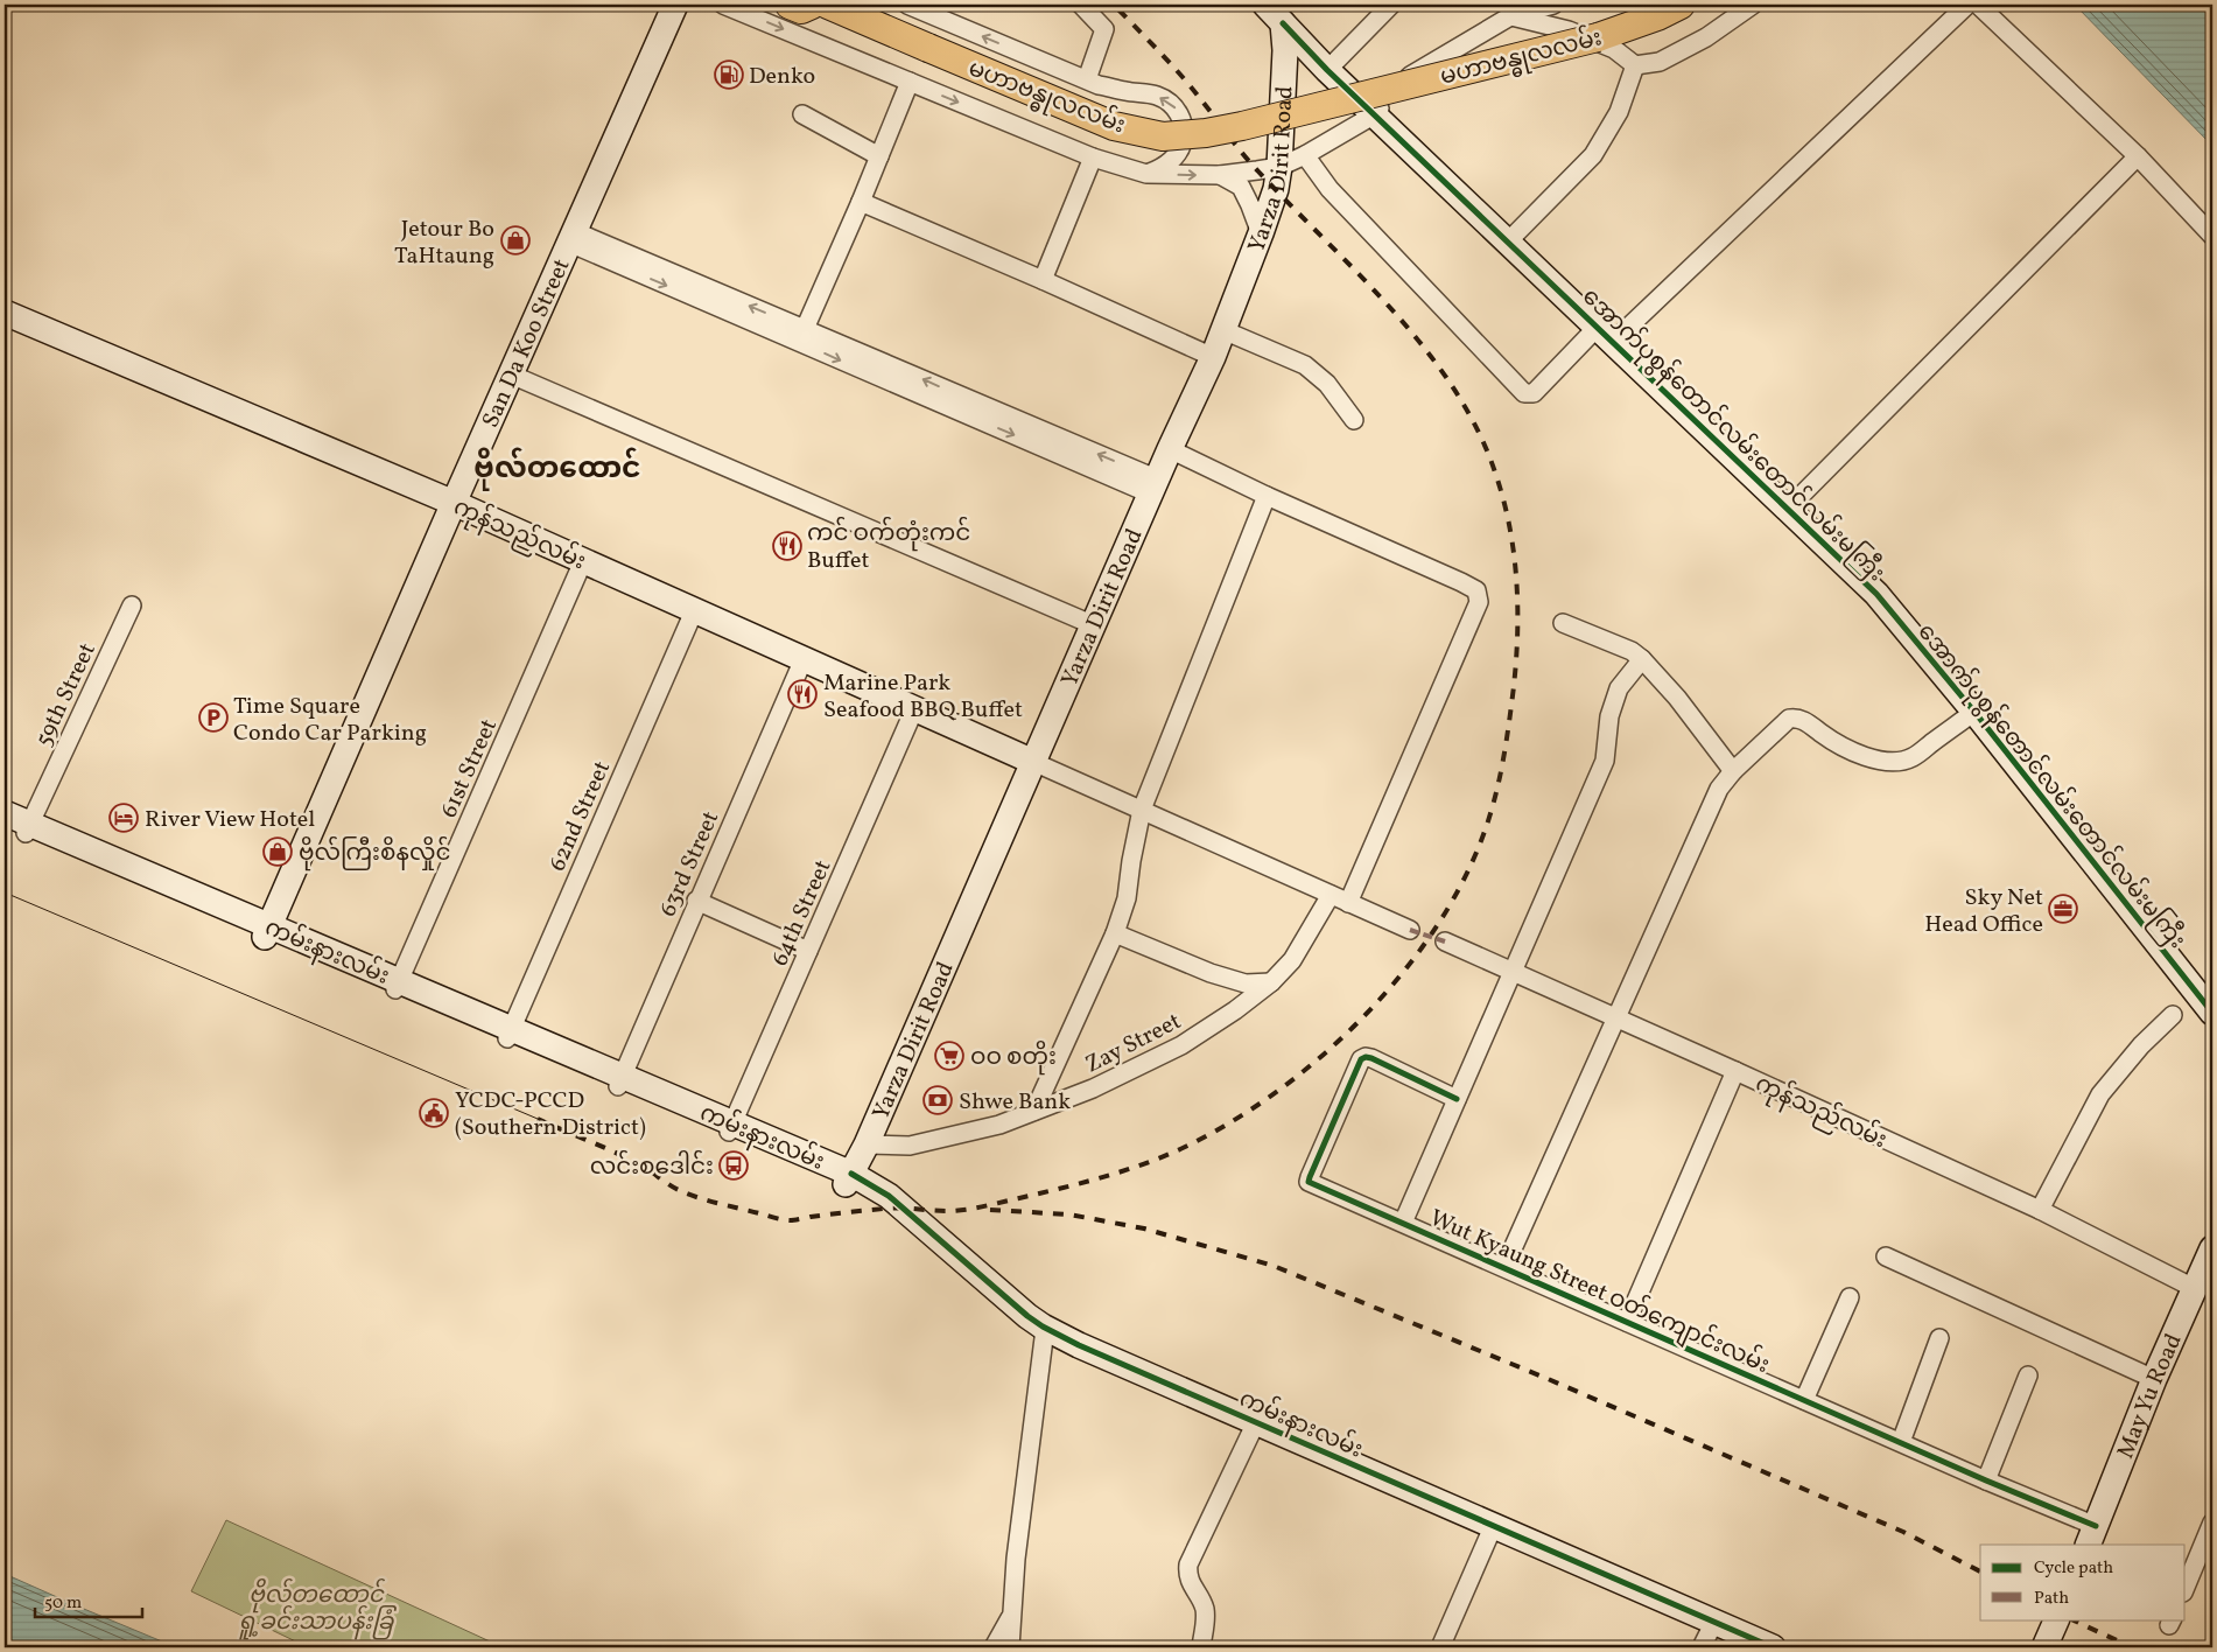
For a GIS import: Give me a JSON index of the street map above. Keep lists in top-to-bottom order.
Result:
{
  "streets": {
    "main road": [
      "မဟာဗန္ဓုလလမ်း",
      "Yarza Dirit Road",
      "San Da Koo Street",
      "အောက်ပုစွန်တောင်လမ်းတောင်လမ်းမကြီး",
      "ကုန်သည်လမ်း",
      "ကမ်းနားလမ်း",
      "May Yu Road"
    ],
    "street": [
      "59th Street",
      "61st Street",
      "62nd Street",
      "63rd Street",
      "64th Street",
      "Zay Street",
      "Wut Kyaung Street ဝတ်ကျောင်းလမ်း"
    ]
  },
  "crossings": [
    ["Yarza Dirit Road", "အောက်ပုစွန်တောင်လမ်းတောင်လမ်းမကြီး"],
    ["Yarza Dirit Road", "ကုန်သည်လမ်း"],
    ["Yarza Dirit Road", "ကမ်းနားလမ်း"],
    ["Yarza Dirit Road", "Zay Street"],
    ["San Da Koo Street", "ကုန်သည်လမ်း"],
    ["San Da Koo Street", "ကမ်းနားလမ်း"],
    ["ကုန်သည်လမ်း", "61st Street"],
    ["ကုန်သည်လမ်း", "62nd Street"],
    ["ကုန်သည်လမ်း", "63rd Street"],
    ["ကုန်သည်လမ်း", "64th Street"],
    ["ကုန်သည်လမ်း", "May Yu Road"],
    ["59th Street", "ကမ်းနားလမ်း"],
    ["61st Street", "ကမ်းနားလမ်း"],
    ["62nd Street", "ကမ်းနားလမ်း"],
    ["63rd Street", "ကမ်းနားလမ်း"],
    ["64th Street", "ကမ်းနားလမ်း"],
    ["Wut Kyaung Street ဝတ်ကျောင်းလမ်း", "May Yu Road"]
  ],
  "districts": ["ဗိုလ်တထောင်"],
  "parks": ["ဗိုလ်တထောင် ရူ့ခင်းသာပန်းခြံ"],
  "places": {
    "fuel station": ["Denko"],
    "shop": ["Jetour Bo TaHtaung", "ဗိုလ်ကြီးစိနလှိုင်"],
    "restaurant": ["ကင် ဝက်တုံးကင် Buffet", "Marine Park Seafood BBQ Buffet"],
    "parking": ["Time Square Condo Car Parking"],
    "hotel": ["River View Hotel"],
    "office": ["Sky Net Head Office"],
    "supermarket": ["ဝဝ စတိုး"],
    "bank": ["Shwe Bank"],
    "public building": ["YCDC-PCCD (Southern District)"],
    "bus stop": ["လင်းစဒေါင်း"]
  },
  "legend": ["Cycle path", "Path"],
  "scale_bar": "50 m"
}
